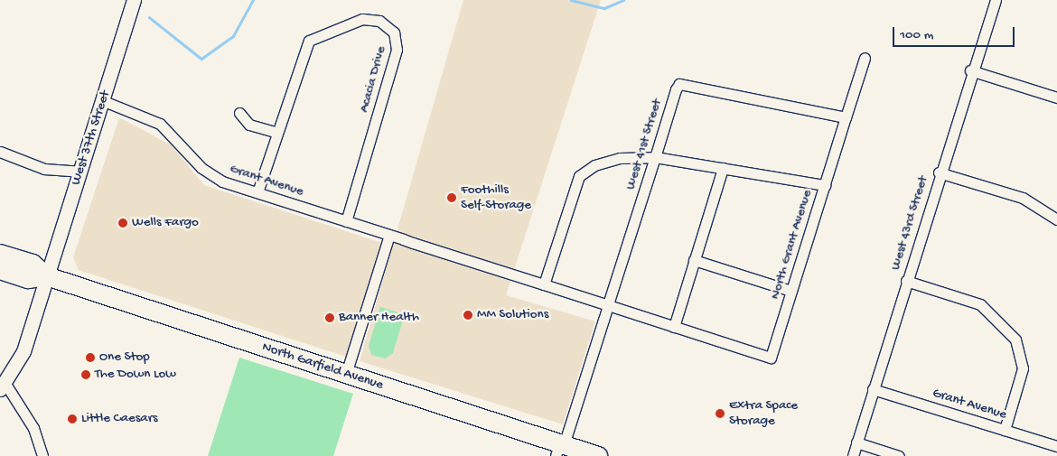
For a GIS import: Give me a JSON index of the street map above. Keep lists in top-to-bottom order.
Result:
{
  "streets": {
    "highway": ["North Garfield Avenue"],
    "street": [
      "Acacia Drive",
      "West 37th Street",
      "West 41st Street",
      "Grant Avenue",
      "West 43rd Street",
      "North Grant Avenue"
    ]
  },
  "crossings": [
    ["Acacia Drive", "Grant Avenue"],
    ["West 37th Street", "Grant Avenue"],
    ["West 37th Street", "North Garfield Avenue"],
    ["West 41st Street", "North Grant Avenue"],
    ["West 41st Street", "North Garfield Avenue"],
    ["Grant Avenue", "West 43rd Street"],
    ["Grant Avenue", "North Grant Avenue"]
  ],
  "places": [
    "Foothills Self-Storage",
    "Wells Fargo",
    "MM Solutions",
    "Banner Health",
    "One Stop",
    "The Down Low",
    "Extra Space Storage",
    "Little Caesars"
  ],
  "scale_bar": "100 m"
}
